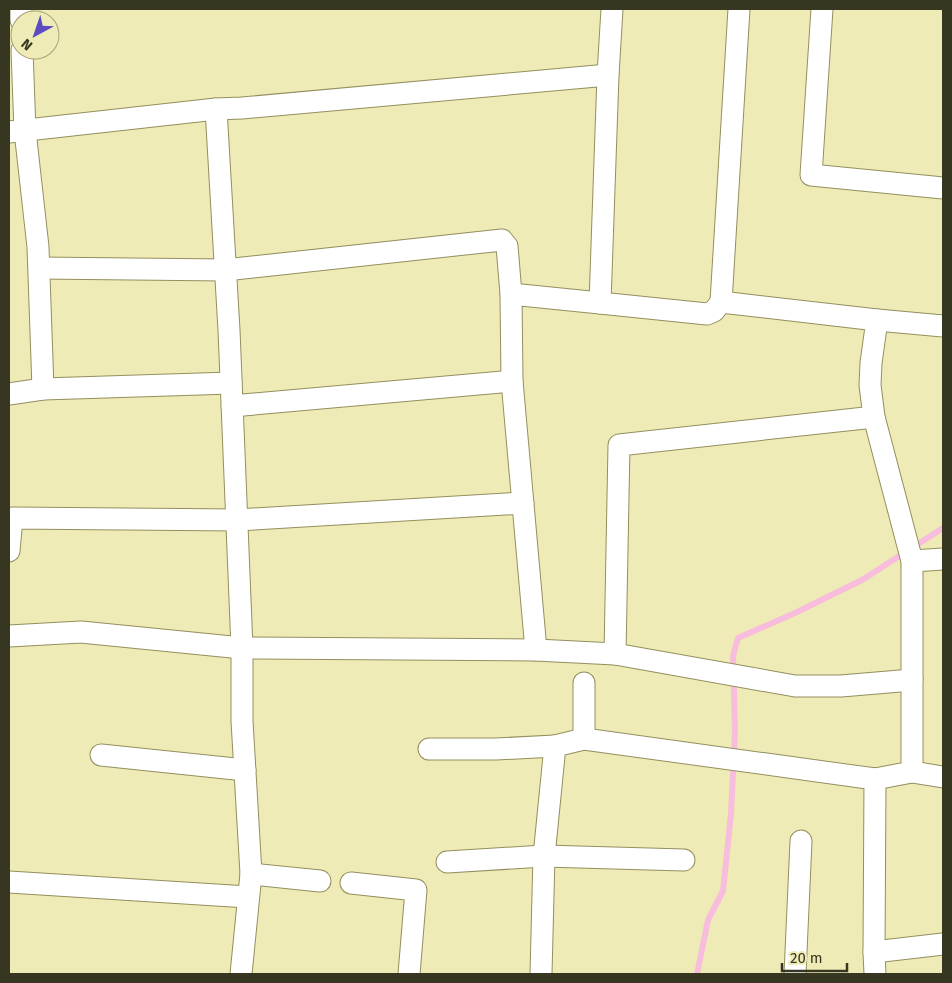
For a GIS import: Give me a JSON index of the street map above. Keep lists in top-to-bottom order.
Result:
{
  "scale_bar": "20 m",
  "north": "bottom left"
}
